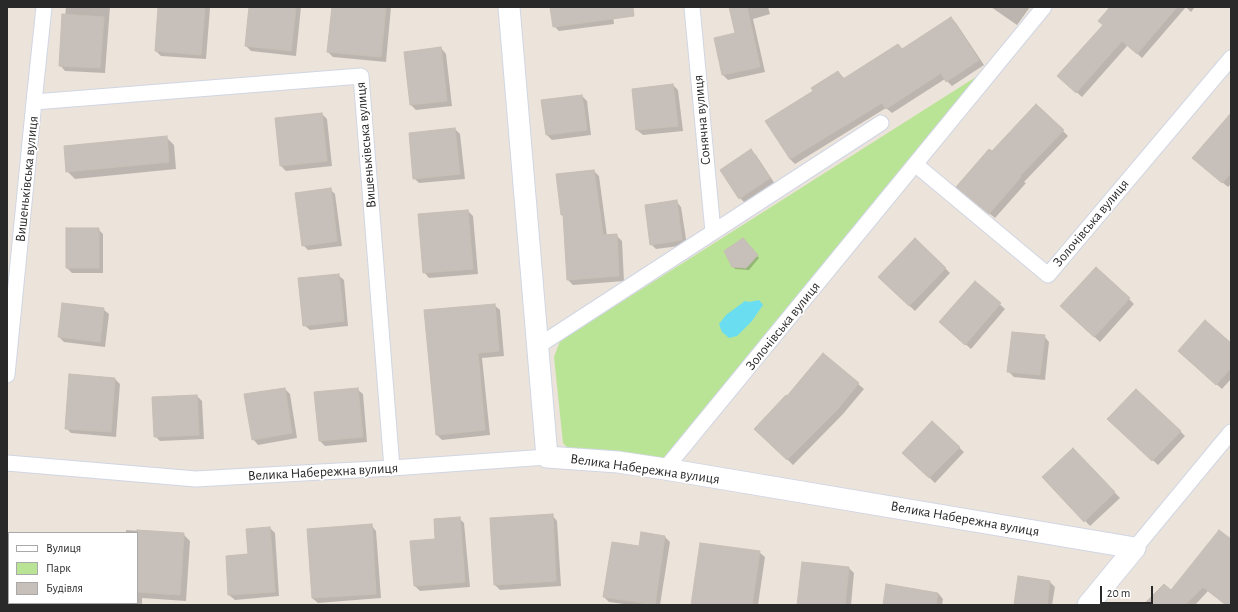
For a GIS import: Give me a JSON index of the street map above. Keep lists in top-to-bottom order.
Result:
{
  "streets": {
    "street": [
      "Сонячна вулиця",
      "Вишеньківська вулиця",
      "Золочівська вулиця",
      "Велика Набережна вулиця"
    ]
  },
  "crossings": [
    ["Вишеньківська вулиця", "Велика Набережна вулиця"],
    ["Золочівська вулиця", "Велика Набережна вулиця"]
  ],
  "legend": ["Вулиця", "Парк", "Будівля"],
  "scale_bar": "20 m"
}
